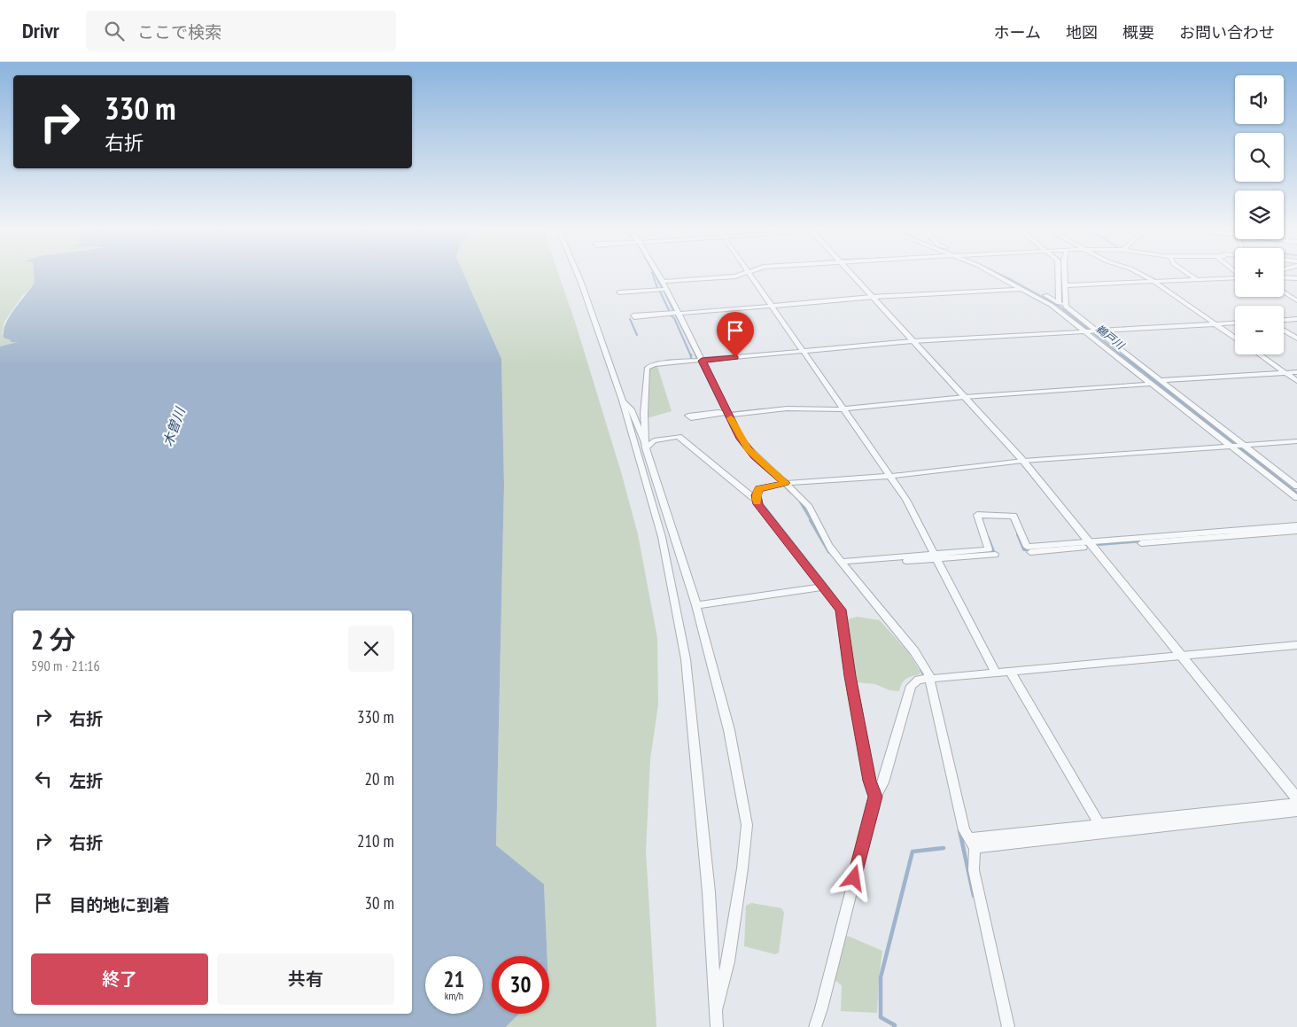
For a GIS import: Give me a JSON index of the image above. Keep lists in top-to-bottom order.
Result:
{
  "water": ["鵜戸川", "木曽川"],
  "page": {
    "header": "Drivr",
    "search": "ここで検索",
    "nav": [
      "ホーム",
      "地図",
      "概要",
      "お問い合わせ"
    ],
    "map_buttons": ["+", "−"],
    "turn": ["330 m", "右折"],
    "heading": ["2 分", "590 m · 21:16"],
    "list": [
      {
        "name": "右折",
        "value": "330 m"
      },
      {
        "name": "左折",
        "value": "20 m"
      },
      {
        "name": "右折",
        "value": "210 m"
      },
      {
        "name": "目的地に到着",
        "value": "30 m"
      }
    ],
    "buttons": ["終了", "共有"],
    "speed": "21 km/h",
    "limit": "30"
  }
}
